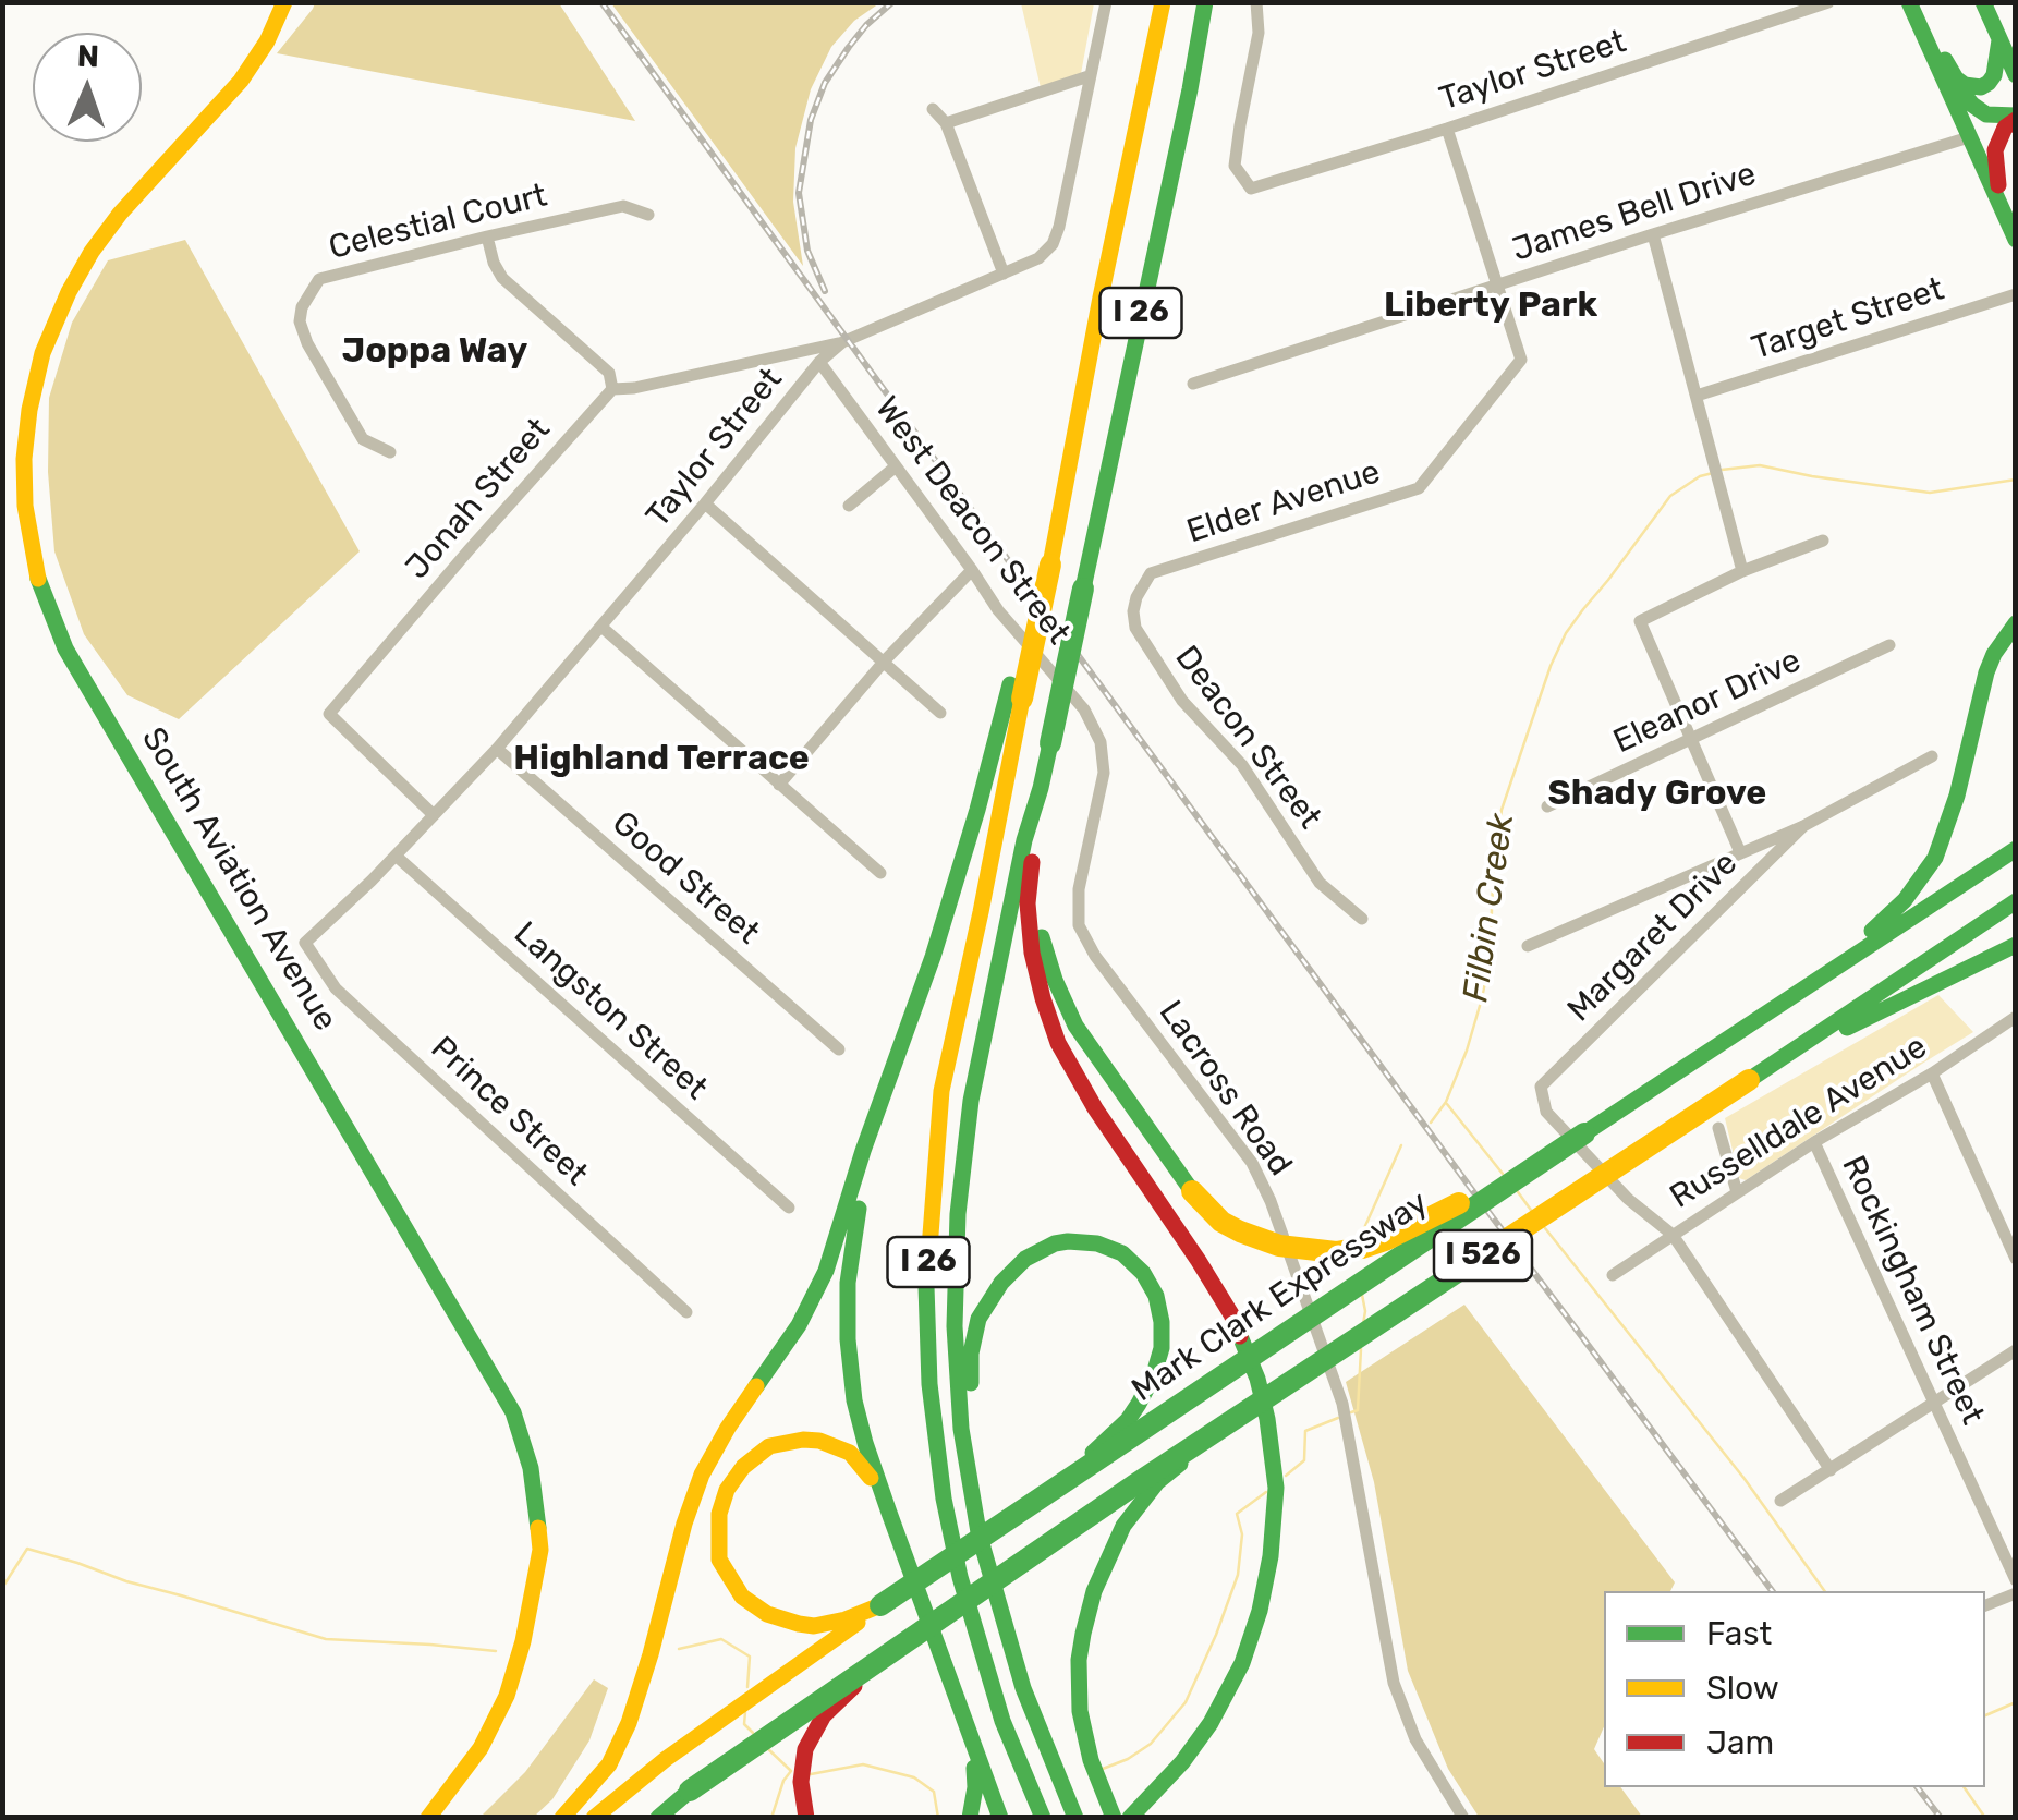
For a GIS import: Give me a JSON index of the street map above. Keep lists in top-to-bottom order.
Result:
{
  "streets": {
    "main road": [
      "I 26",
      "South Aviation Avenue",
      "I 526",
      "Mark Clark Expressway"
    ],
    "street": [
      "Taylor Street",
      "James Bell Drive",
      "Celestial Court",
      "Target Street",
      "Jonah Street",
      "Elder Avenue",
      "West Deacon Street",
      "Eleanor Drive",
      "Deacon Street",
      "Good Street",
      "Margaret Drive",
      "Langston Street",
      "Lacross Road",
      "Prince Street",
      "Russelldale Avenue",
      "Rockingham Street"
    ]
  },
  "crossings": [
    ["Taylor Street", "Jonah Street"],
    ["Taylor Street", "Elder Avenue"],
    ["Taylor Street", "West Deacon Street"],
    ["Taylor Street", "Good Street"],
    ["Taylor Street", "Langston Street"],
    ["Taylor Street", "Prince Street"],
    ["James Bell Drive", "Elder Avenue"],
    ["Elder Avenue", "Deacon Street"],
    ["West Deacon Street", "Lacross Road"],
    ["Margaret Drive", "Russelldale Avenue"],
    ["Russelldale Avenue", "Rockingham Street"]
  ],
  "districts": [
    "Liberty Park",
    "Joppa Way",
    "Highland Terrace",
    "Shady Grove"
  ],
  "water": ["Filbin Creek"],
  "legend": ["Fast", "Slow", "Jam"],
  "north": "top"
}
